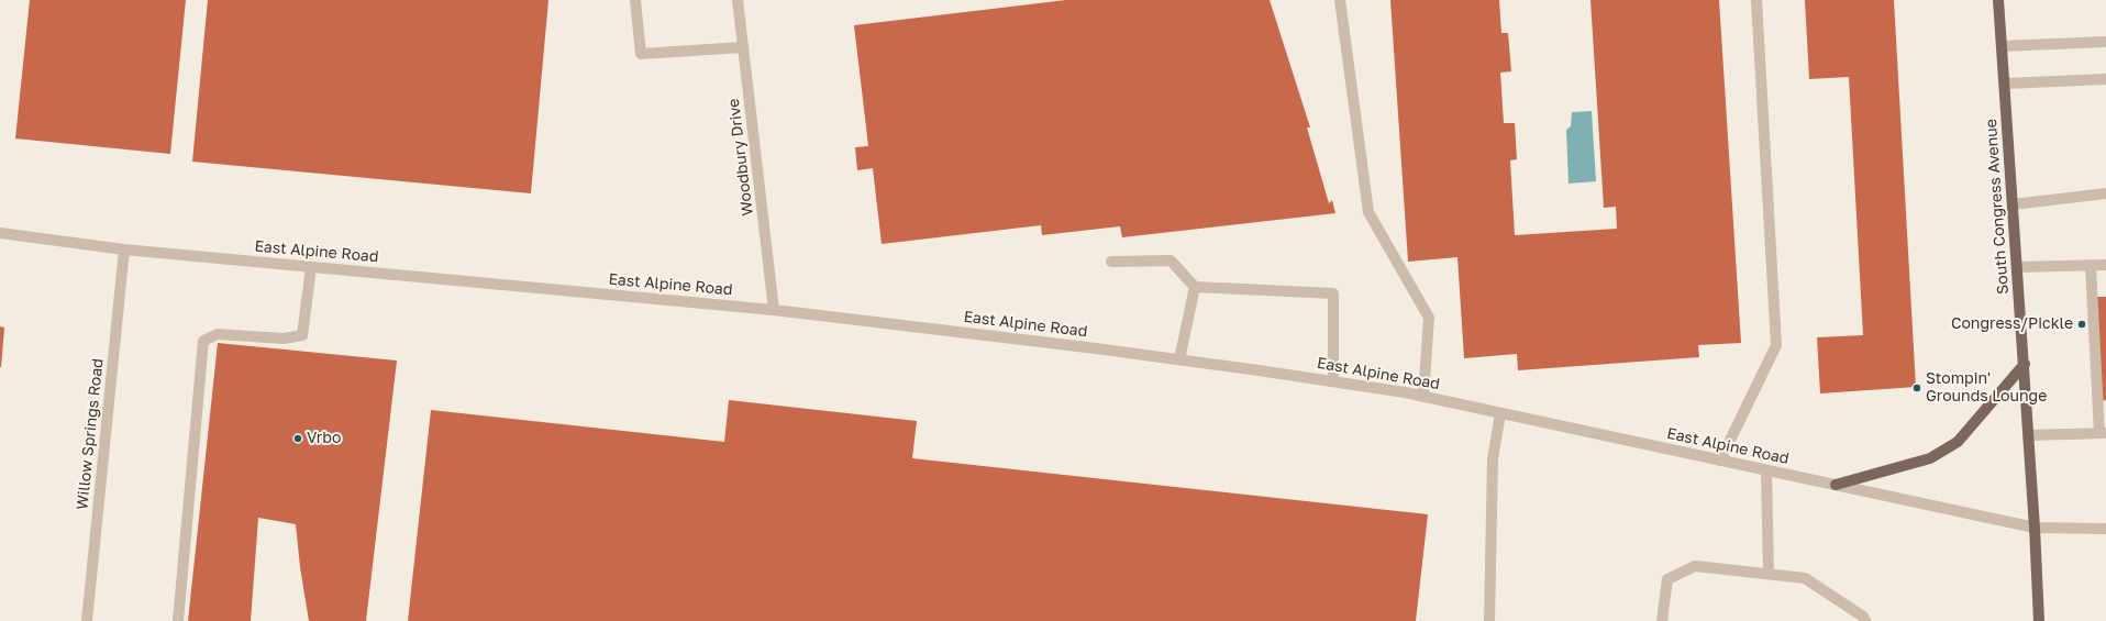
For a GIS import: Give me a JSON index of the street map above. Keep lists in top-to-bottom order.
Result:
{
  "streets": {
    "main road": ["South Congress Avenue"],
    "street": ["Woodbury Drive", "East Alpine Road", "Willow Springs Road"]
  },
  "crossings": [
    ["Woodbury Drive", "East Alpine Road"],
    ["South Congress Avenue", "East Alpine Road"],
    ["East Alpine Road", "Willow Springs Road"]
  ],
  "places": ["Congress/Pickle", "Stompin' Grounds Lounge", "Vrbo"]
}
